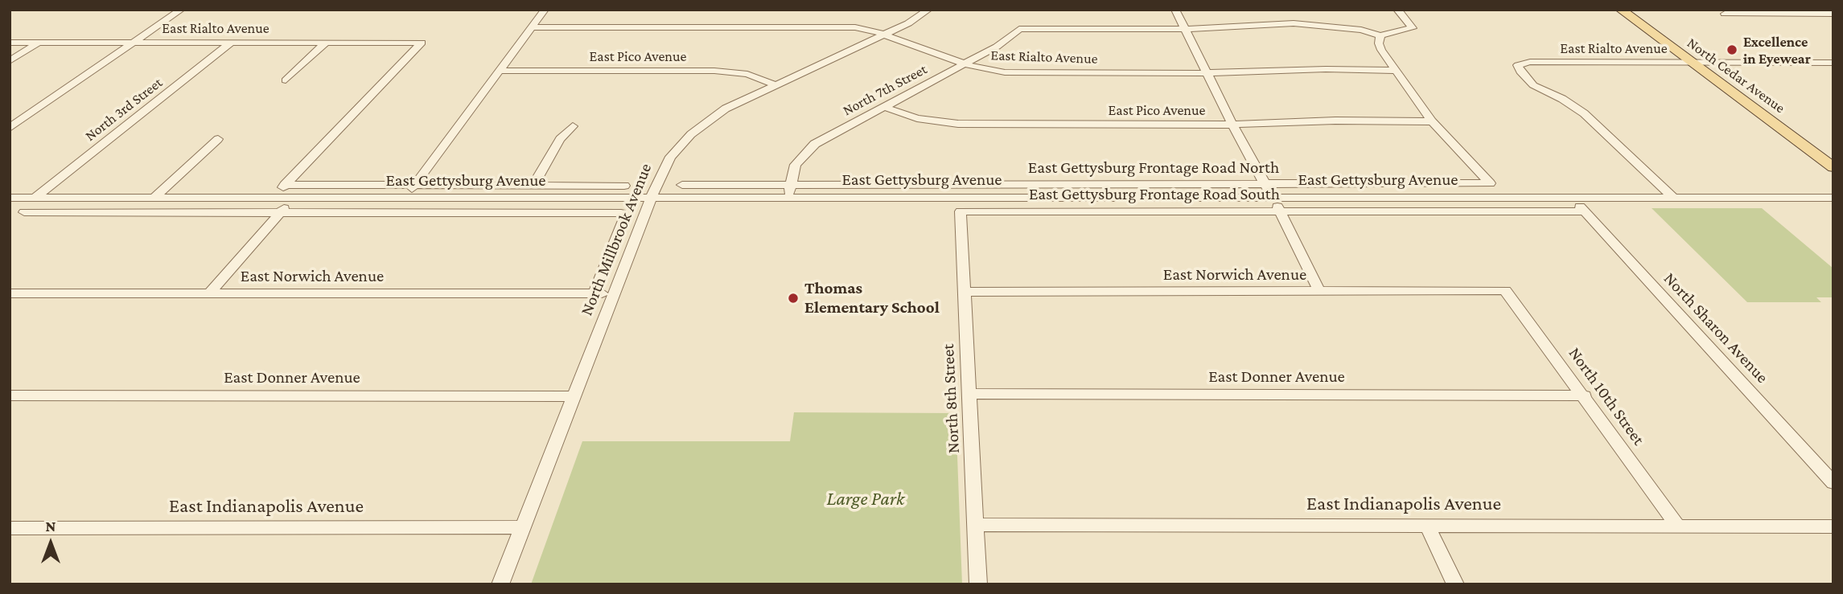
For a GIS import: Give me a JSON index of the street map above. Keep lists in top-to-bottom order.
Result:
{
  "streets": {
    "main road": ["North Cedar Avenue"],
    "street": [
      "East Rialto Avenue",
      "East Pico Avenue",
      "North 7th Street",
      "North 3rd Street",
      "East Gettysburg Frontage Road North",
      "East Gettysburg Avenue",
      "East Gettysburg Frontage Road South",
      "North Millbrook Avenue",
      "East Norwich Avenue",
      "North Sharon Avenue",
      "East Donner Avenue",
      "North 10th Street",
      "North 8th Street",
      "East Indianapolis Avenue"
    ]
  },
  "crossings": [
    ["East Rialto Avenue", "North Cedar Avenue"],
    ["East Rialto Avenue", "North 7th Street"],
    ["East Rialto Avenue", "North 3rd Street"],
    ["East Rialto Avenue", "East Gettysburg Avenue"],
    ["East Rialto Avenue", "North Millbrook Avenue"],
    ["East Pico Avenue", "North 7th Street"],
    ["East Pico Avenue", "East Gettysburg Frontage Road North"],
    ["East Pico Avenue", "North Millbrook Avenue"],
    ["North 7th Street", "East Gettysburg Frontage Road North"],
    ["North 7th Street", "East Gettysburg Avenue"],
    ["North 3rd Street", "East Gettysburg Avenue"],
    ["East Gettysburg Avenue", "North Millbrook Avenue"],
    ["East Gettysburg Avenue", "North Sharon Avenue"],
    ["East Gettysburg Frontage Road South", "North Sharon Avenue"],
    ["East Gettysburg Frontage Road South", "North 8th Street"],
    ["North Millbrook Avenue", "East Norwich Avenue"],
    ["North Millbrook Avenue", "East Donner Avenue"],
    ["North Millbrook Avenue", "East Indianapolis Avenue"],
    ["East Norwich Avenue", "North 10th Street"],
    ["East Norwich Avenue", "North 8th Street"],
    ["East Donner Avenue", "North 10th Street"],
    ["East Donner Avenue", "North 8th Street"],
    ["North 10th Street", "East Indianapolis Avenue"],
    ["North 8th Street", "East Indianapolis Avenue"]
  ],
  "parks": ["Large Park"],
  "places": ["Excellence in Eyewear", "Thomas Elementary School"],
  "north": "top"
}
